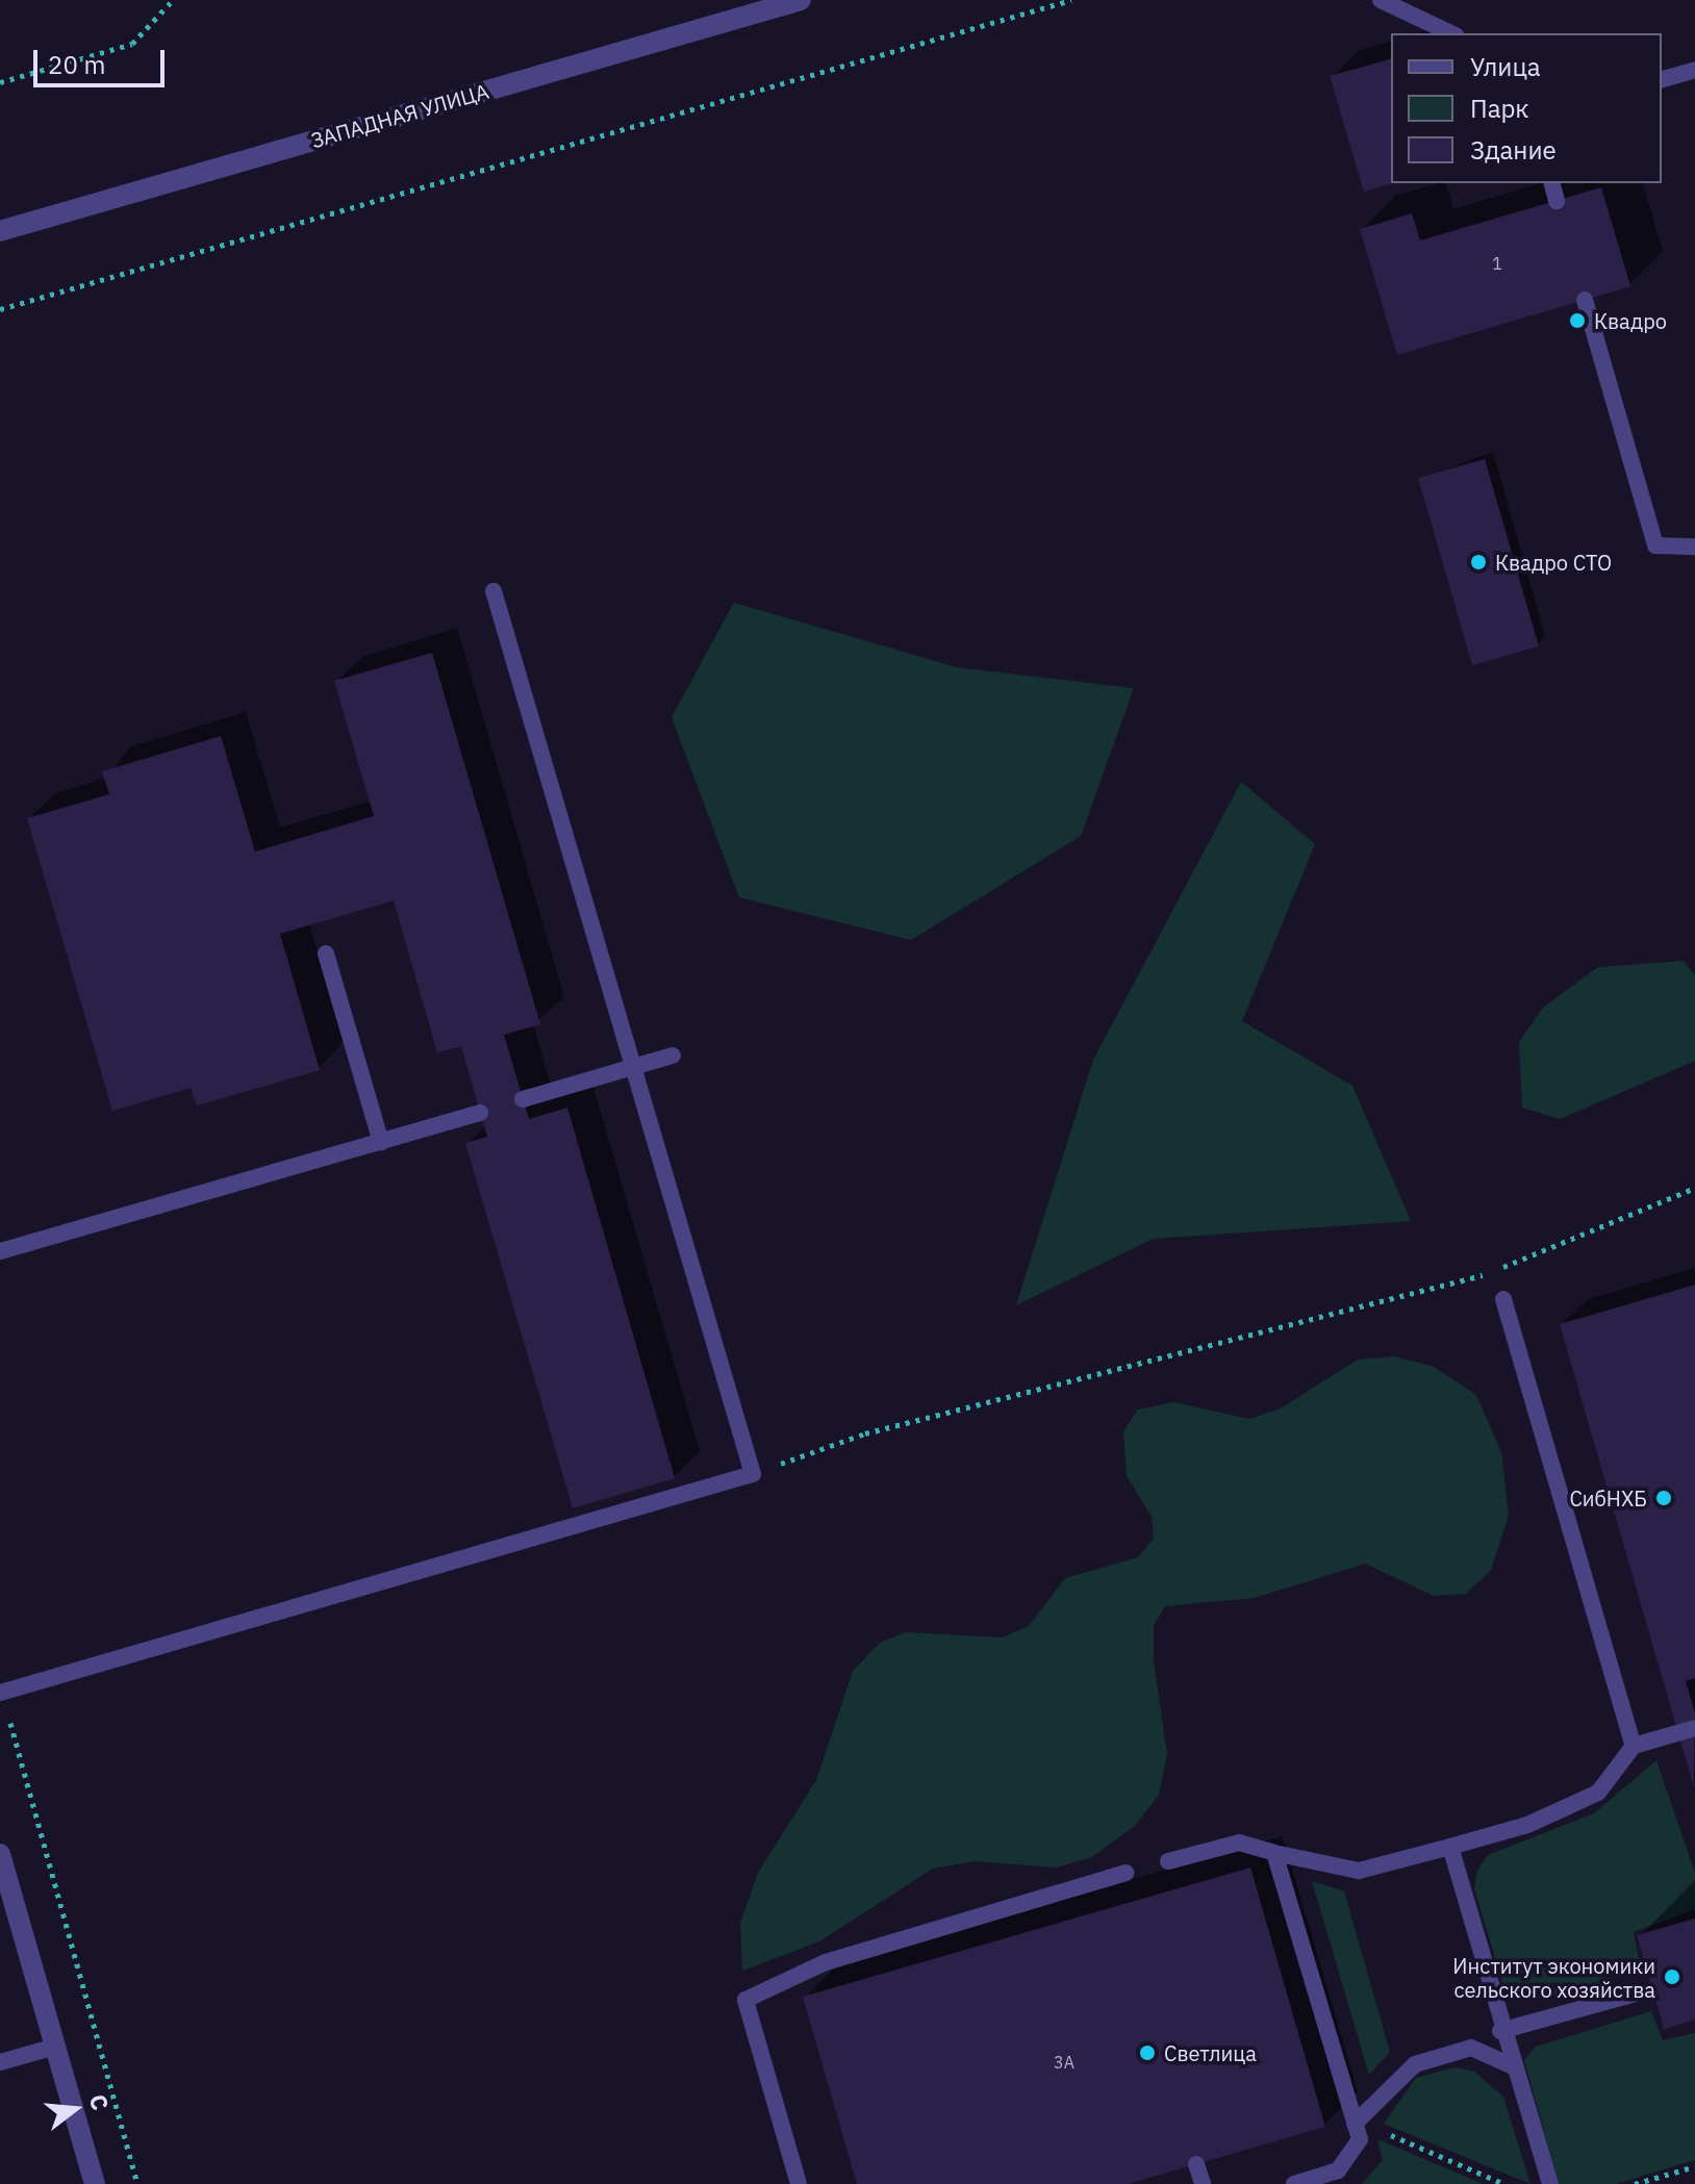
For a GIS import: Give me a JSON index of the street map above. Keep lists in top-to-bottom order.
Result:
{
  "streets": {
    "street": ["ЗАПАДНАЯ УЛИЦА"]
  },
  "places": [
    "Квадро",
    "Квадро СТО",
    "СибНХБ",
    "Институт экономики сельского хозяйства",
    "Светлица"
  ],
  "house_numbers": ["1", "3А"],
  "legend": ["Улица", "Парк", "Здание"],
  "scale_bar": "20 m",
  "north": "right"
}
